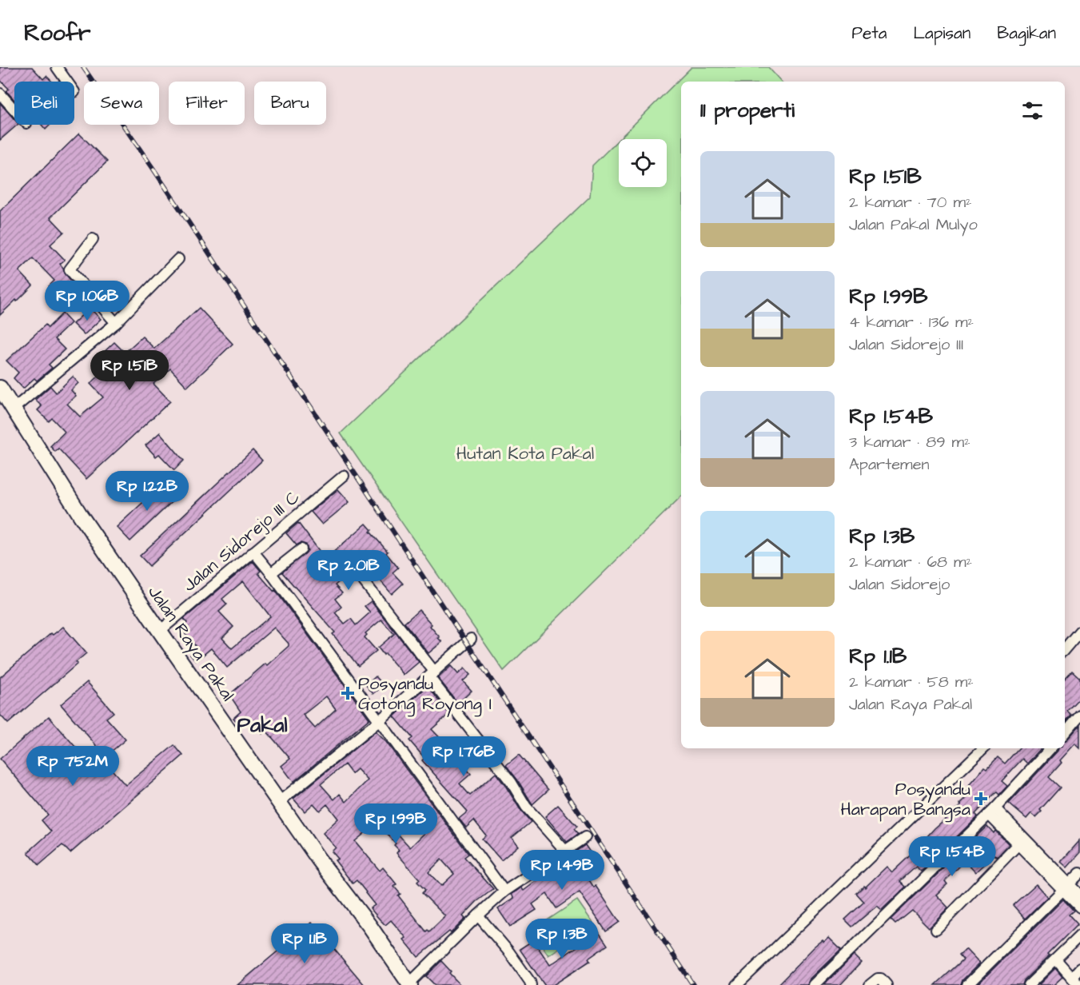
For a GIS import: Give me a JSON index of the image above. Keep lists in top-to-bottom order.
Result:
{
  "streets": {
    "main road": ["Jalan Raya Pakal"],
    "street": ["Jalan Sidorejo III C"]
  },
  "crossings": [
    ["Jalan Sidorejo III C", "Jalan Raya Pakal"]
  ],
  "districts": ["Pakal"],
  "parks": ["Hutan Kota Pakal"],
  "places": {
    "health": ["Posyandu Gotong Royong I", "Posyandu Harapan Bangsa"]
  },
  "page": {
    "header": "Roofr",
    "nav": ["Peta", "Lapisan", "Bagikan"],
    "chip": [
      "Beli",
      "Sewa",
      "Filter",
      "Baru"
    ],
    "heading": "11 properti",
    "list": [
      {
        "name": "Rp 1.51B",
        "note": "2 kamar · 70 m² · Jalan Pakal Mulyo"
      },
      {
        "name": "Rp 1.99B",
        "note": "4 kamar · 136 m² · Jalan Sidorejo III"
      },
      {
        "name": "Rp 1.54B",
        "note": "3 kamar · 89 m² · Apartemen"
      },
      {
        "name": "Rp 1.3B",
        "note": "2 kamar · 68 m² · Jalan Sidorejo"
      },
      {
        "name": "Rp 1.1B",
        "note": "2 kamar · 58 m² · Jalan Raya Pakal"
      }
    ],
    "price": [
      "Rp 1.06B",
      "Rp 1.51B",
      "Rp 1.22B",
      "Rp 2.01B",
      "Rp 1.76B",
      "Rp 752M",
      "Rp 1.99B",
      "Rp 1.54B",
      "Rp 1.49B",
      "Rp 1.3B",
      "Rp 1.1B"
    ]
  }
}
